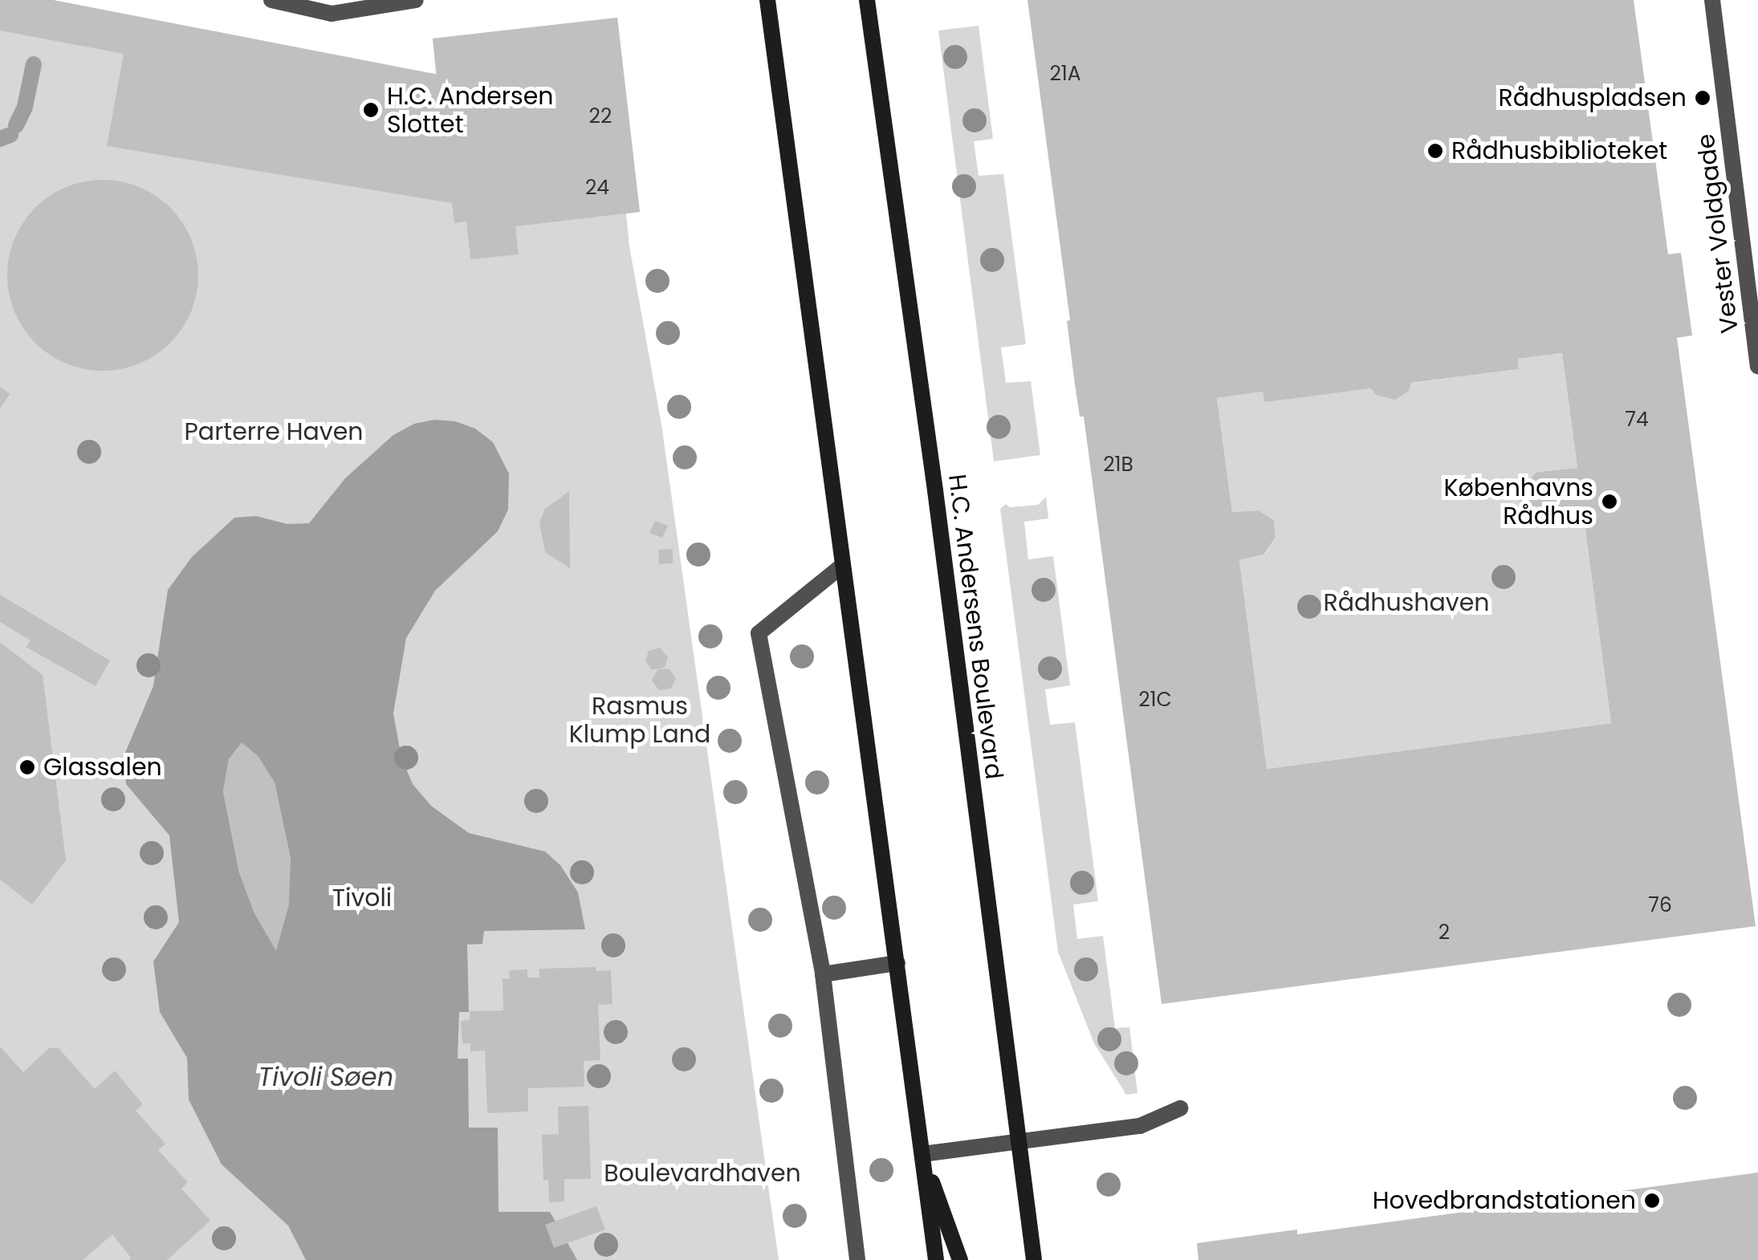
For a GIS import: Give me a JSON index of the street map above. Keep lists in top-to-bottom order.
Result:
{
  "streets": {
    "street": ["Vester Voldgade", "H.C. Andersens Boulevard"]
  },
  "water": ["Tivoli Søen"],
  "parks": [
    "Parterre Haven",
    "Rådhushaven",
    "Rasmus Klump Land",
    "Tivoli",
    "Boulevardhaven"
  ],
  "places": [
    "Rådhuspladsen",
    "H.C. Andersen Slottet",
    "Rådhusbiblioteket",
    "Københavns Rådhus",
    "Glassalen",
    "Hovedbrandstationen"
  ],
  "house_numbers": [
    "21A",
    "22",
    "24",
    "74",
    "21B",
    "21C",
    "76",
    "2"
  ]
}
